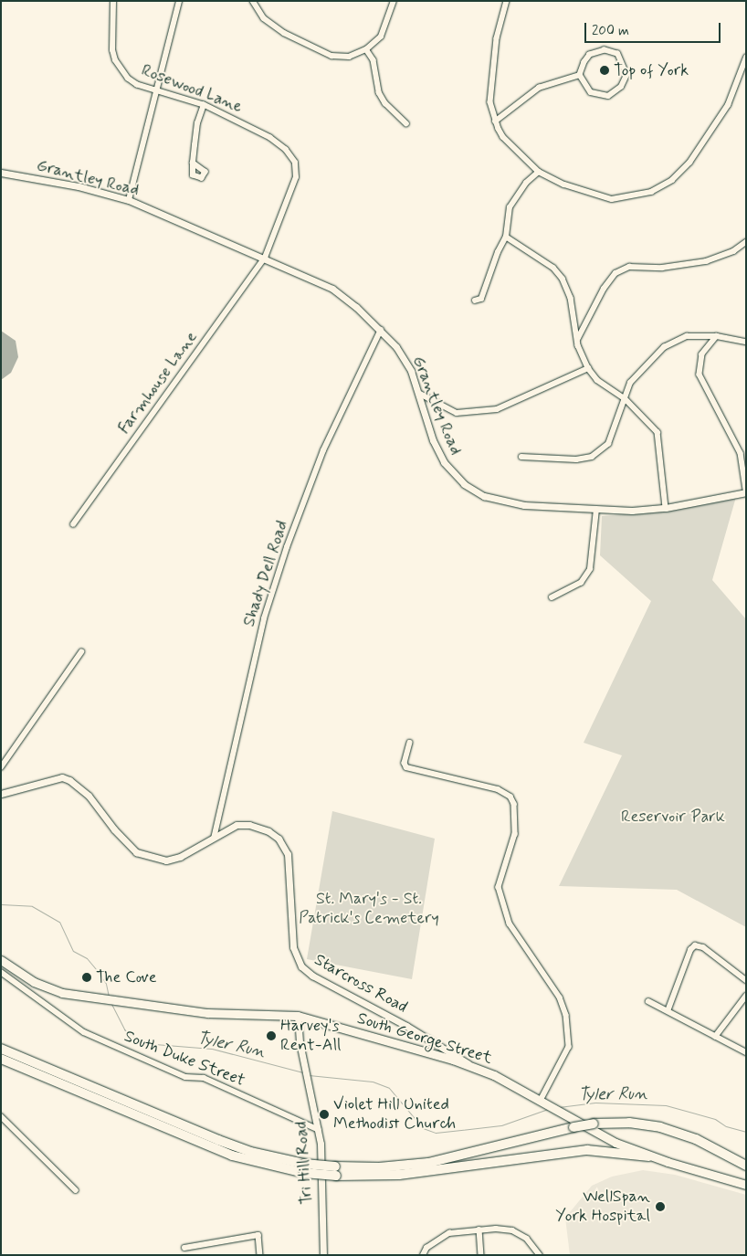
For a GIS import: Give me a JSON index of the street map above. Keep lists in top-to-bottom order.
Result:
{
  "streets": {
    "main road": ["South George Street"],
    "street": [
      "Rosewood Lane",
      "Grantley Road",
      "Farmhouse Lane",
      "Shady Dell Road",
      "Starcross Road",
      "South Duke Street",
      "Tri Hill Road"
    ]
  },
  "crossings": [
    ["Rosewood Lane", "Grantley Road"],
    ["Rosewood Lane", "Farmhouse Lane"],
    ["Grantley Road", "Farmhouse Lane"],
    ["Grantley Road", "Shady Dell Road"],
    ["Shady Dell Road", "Starcross Road"],
    ["Starcross Road", "South George Street"],
    ["South George Street", "Tri Hill Road"],
    ["South Duke Street", "Tri Hill Road"]
  ],
  "water": ["Tyler Run"],
  "parks": ["Reservoir Park", "St. Mary's - St. Patrick's Cemetery"],
  "places": [
    "Top of York",
    "The Cove",
    "Harvey's Rent-All",
    "Violet Hill United Methodist Church",
    "WellSpan York Hospital"
  ],
  "scale_bar": "200 m"
}
